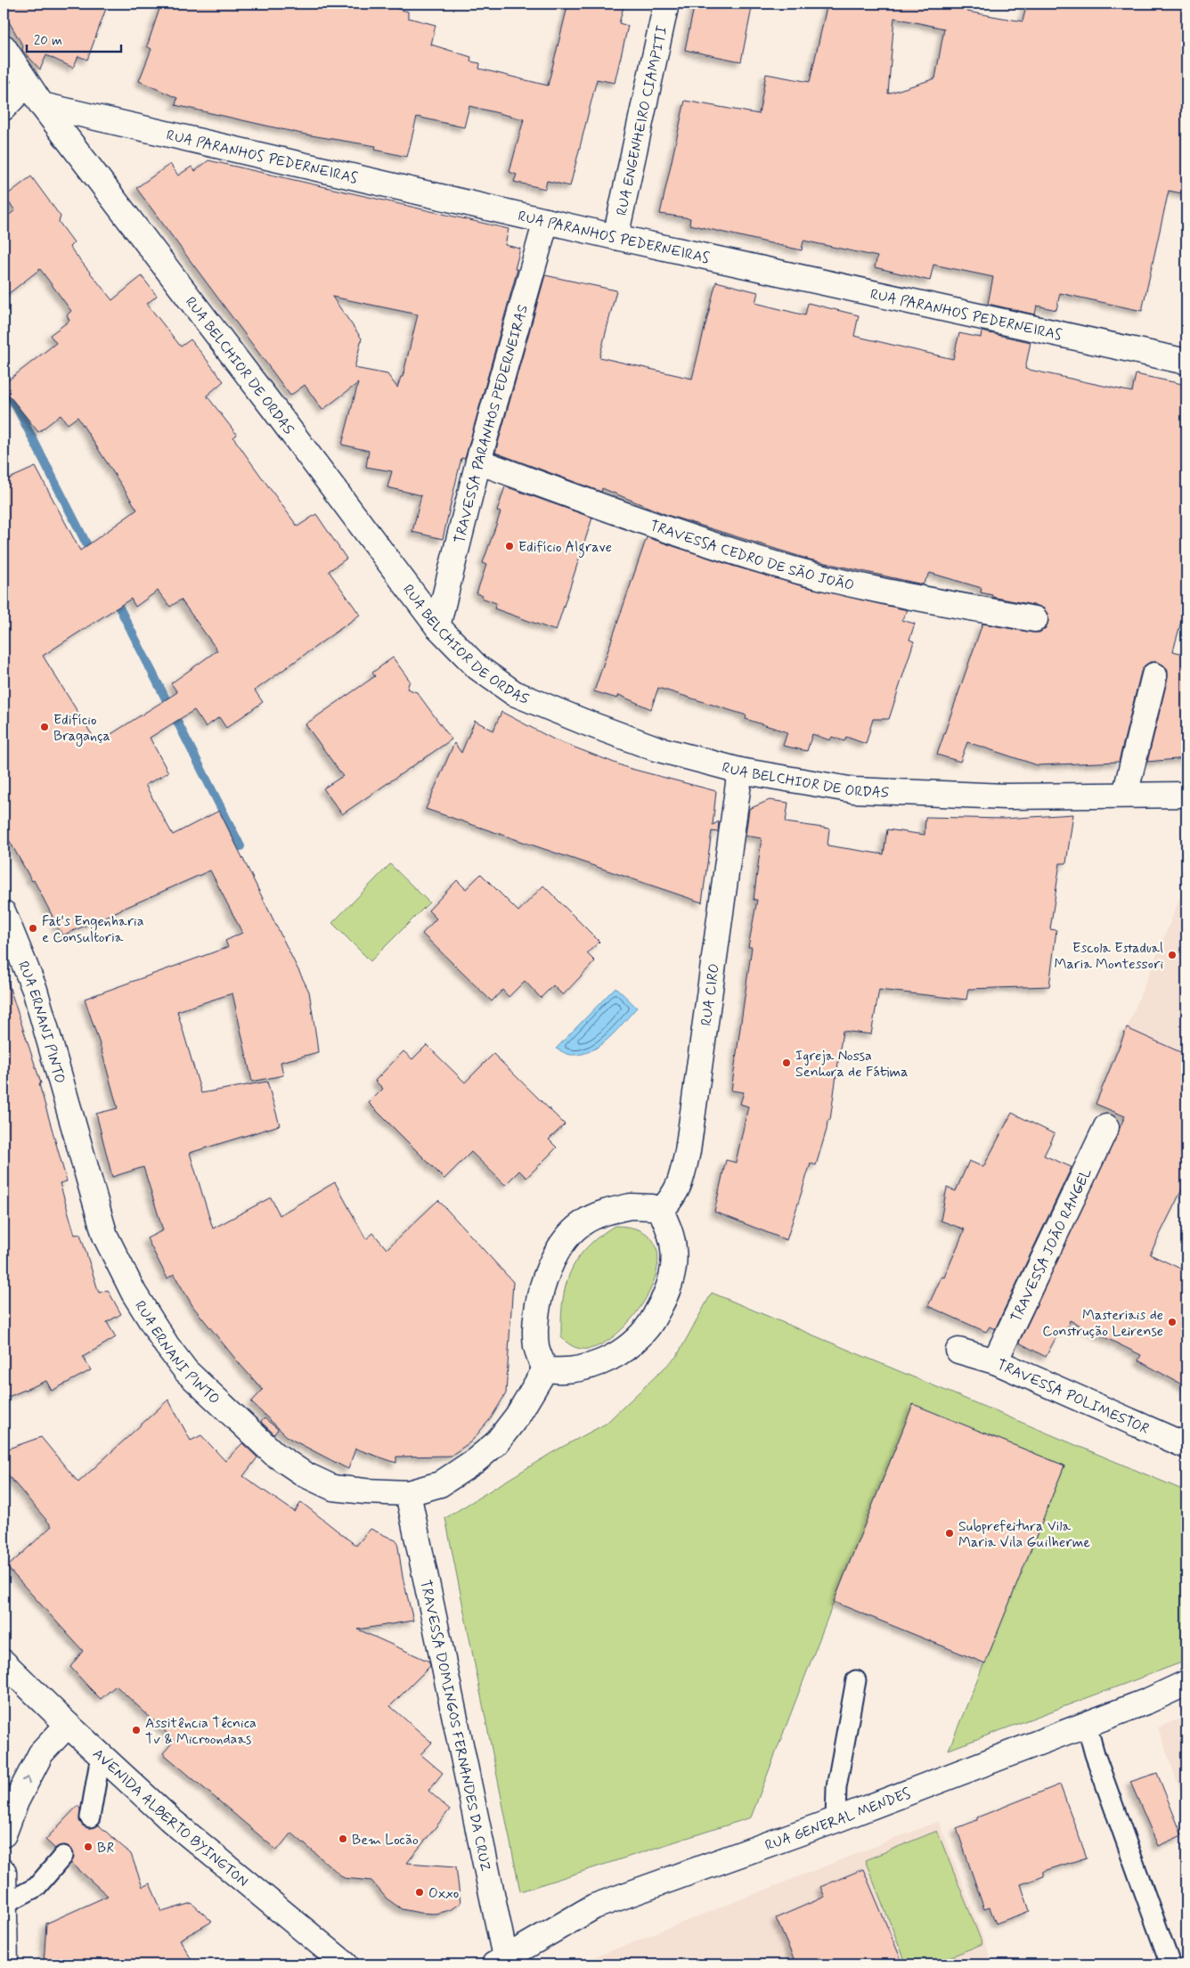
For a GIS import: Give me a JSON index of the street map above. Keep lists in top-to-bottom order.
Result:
{
  "streets": {
    "street": [
      "RUA ENGENHEIRO CIAMPITI",
      "RUA PARANHOS PEDERNEIRAS",
      "RUA BELCHIOR DE ORDAS",
      "TRAVESSA PARANHOS PEDERNEIRAS",
      "TRAVESSA CEDRO DE SÃO JOÃO",
      "RUA CIRO",
      "RUA ERNANI PINTO",
      "TRAVESSA JOÃO RANGEL",
      "TRAVESSA POLIMESTOR",
      "TRAVESSA DOMINGOS FERNANDES DA CRUZ",
      "AVENIDA ALBERTO BYINGTON",
      "RUA GENERAL MENDES"
    ]
  },
  "crossings": [
    ["RUA ENGENHEIRO CIAMPITI", "RUA PARANHOS PEDERNEIRAS"],
    ["RUA PARANHOS PEDERNEIRAS", "RUA BELCHIOR DE ORDAS"],
    ["RUA PARANHOS PEDERNEIRAS", "TRAVESSA PARANHOS PEDERNEIRAS"],
    ["RUA BELCHIOR DE ORDAS", "TRAVESSA PARANHOS PEDERNEIRAS"],
    ["RUA BELCHIOR DE ORDAS", "RUA CIRO"],
    ["TRAVESSA PARANHOS PEDERNEIRAS", "TRAVESSA CEDRO DE SÃO JOÃO"],
    ["RUA CIRO", "RUA ERNANI PINTO"],
    ["RUA ERNANI PINTO", "TRAVESSA DOMINGOS FERNANDES DA CRUZ"],
    ["TRAVESSA JOÃO RANGEL", "TRAVESSA POLIMESTOR"],
    ["TRAVESSA DOMINGOS FERNANDES DA CRUZ", "RUA GENERAL MENDES"]
  ],
  "places": [
    "Edifício Algrave",
    "Edifício Bragança",
    "Fat's Engenharia e Consultoria",
    "Escola Estadual Maria Montessori",
    "Igreja Nossa Senhora de Fátima",
    "Masteriais de Construção Leirense",
    "Subprefeitura Vila Maria Vila Guilherme",
    "Assitência Técnica Tv & Microondaas",
    "Bem Locão",
    "BR",
    "Oxxo"
  ],
  "scale_bar": "20 m"
}
